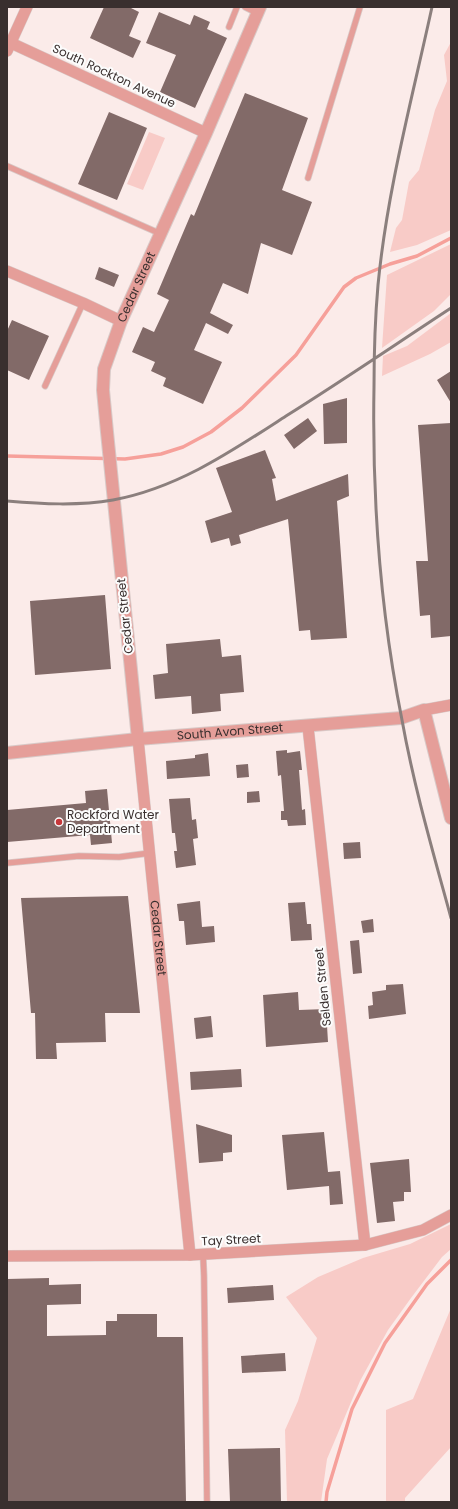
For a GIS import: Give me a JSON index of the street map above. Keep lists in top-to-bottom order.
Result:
{
  "streets": {
    "street": [
      "South Rockton Avenue",
      "Cedar Street",
      "South Avon Street",
      "Selden Street",
      "Tay Street"
    ]
  },
  "crossings": [
    ["South Rockton Avenue", "Cedar Street"],
    ["Cedar Street", "South Avon Street"],
    ["Cedar Street", "Tay Street"],
    ["South Avon Street", "Selden Street"],
    ["Selden Street", "Tay Street"]
  ],
  "places": ["Rockford Water Department"]
}
